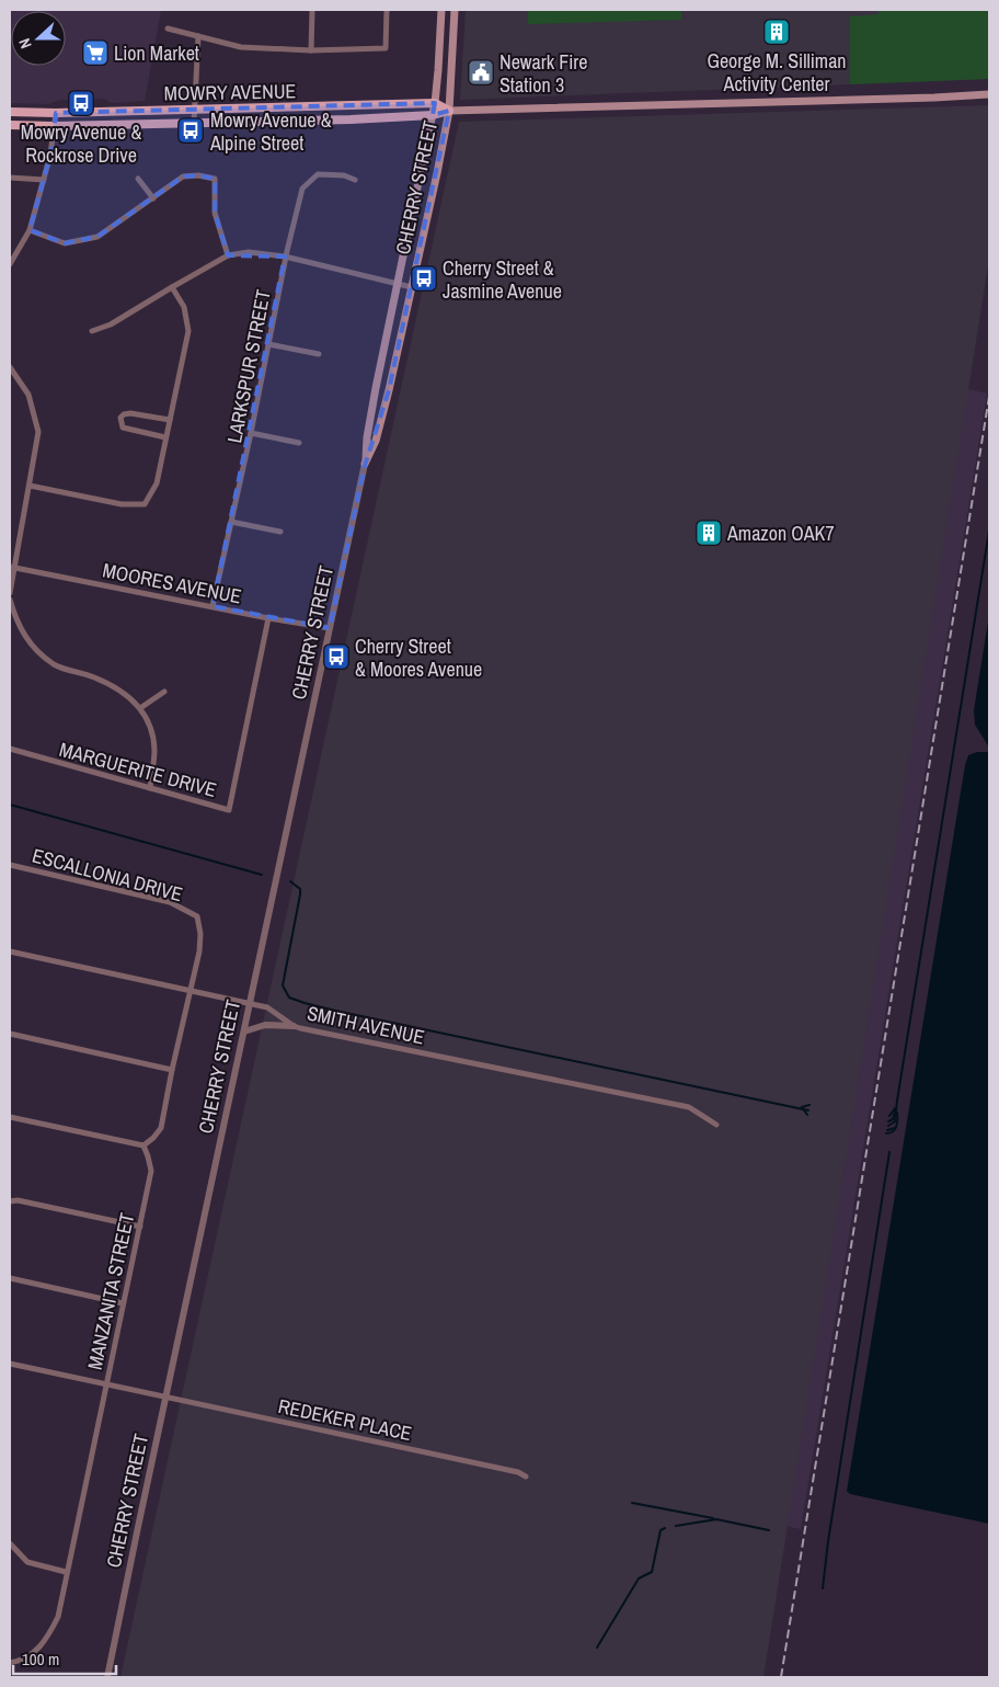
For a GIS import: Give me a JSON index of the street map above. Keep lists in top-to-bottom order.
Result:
{
  "streets": {
    "main road": ["MOWRY AVENUE", "CHERRY STREET"],
    "street": [
      "LARKSPUR STREET",
      "MOORES AVENUE",
      "MARGUERITE DRIVE",
      "ESCALLONIA DRIVE",
      "SMITH AVENUE",
      "MANZANITA STREET",
      "REDEKER PLACE"
    ]
  },
  "crossings": [
    ["MOWRY AVENUE", "CHERRY STREET"],
    ["CHERRY STREET", "MOORES AVENUE"],
    ["CHERRY STREET", "SMITH AVENUE"],
    ["CHERRY STREET", "REDEKER PLACE"],
    ["LARKSPUR STREET", "MOORES AVENUE"],
    ["MOORES AVENUE", "MARGUERITE DRIVE"],
    ["ESCALLONIA DRIVE", "SMITH AVENUE"],
    ["MANZANITA STREET", "REDEKER PLACE"]
  ],
  "places": {
    "building": ["George M. Silliman Activity Center", "Amazon OAK7"],
    "supermarket": ["Lion Market"],
    "public building": ["Newark Fire Station 3"],
    "bus stop": [
      "Mowry Avenue & Rockrose Drive",
      "Mowry Avenue & Alpine Street",
      "Cherry Street & Jasmine Avenue",
      "Cherry Street & Moores Avenue"
    ]
  },
  "scale_bar": "100 m",
  "north": "left"
}
